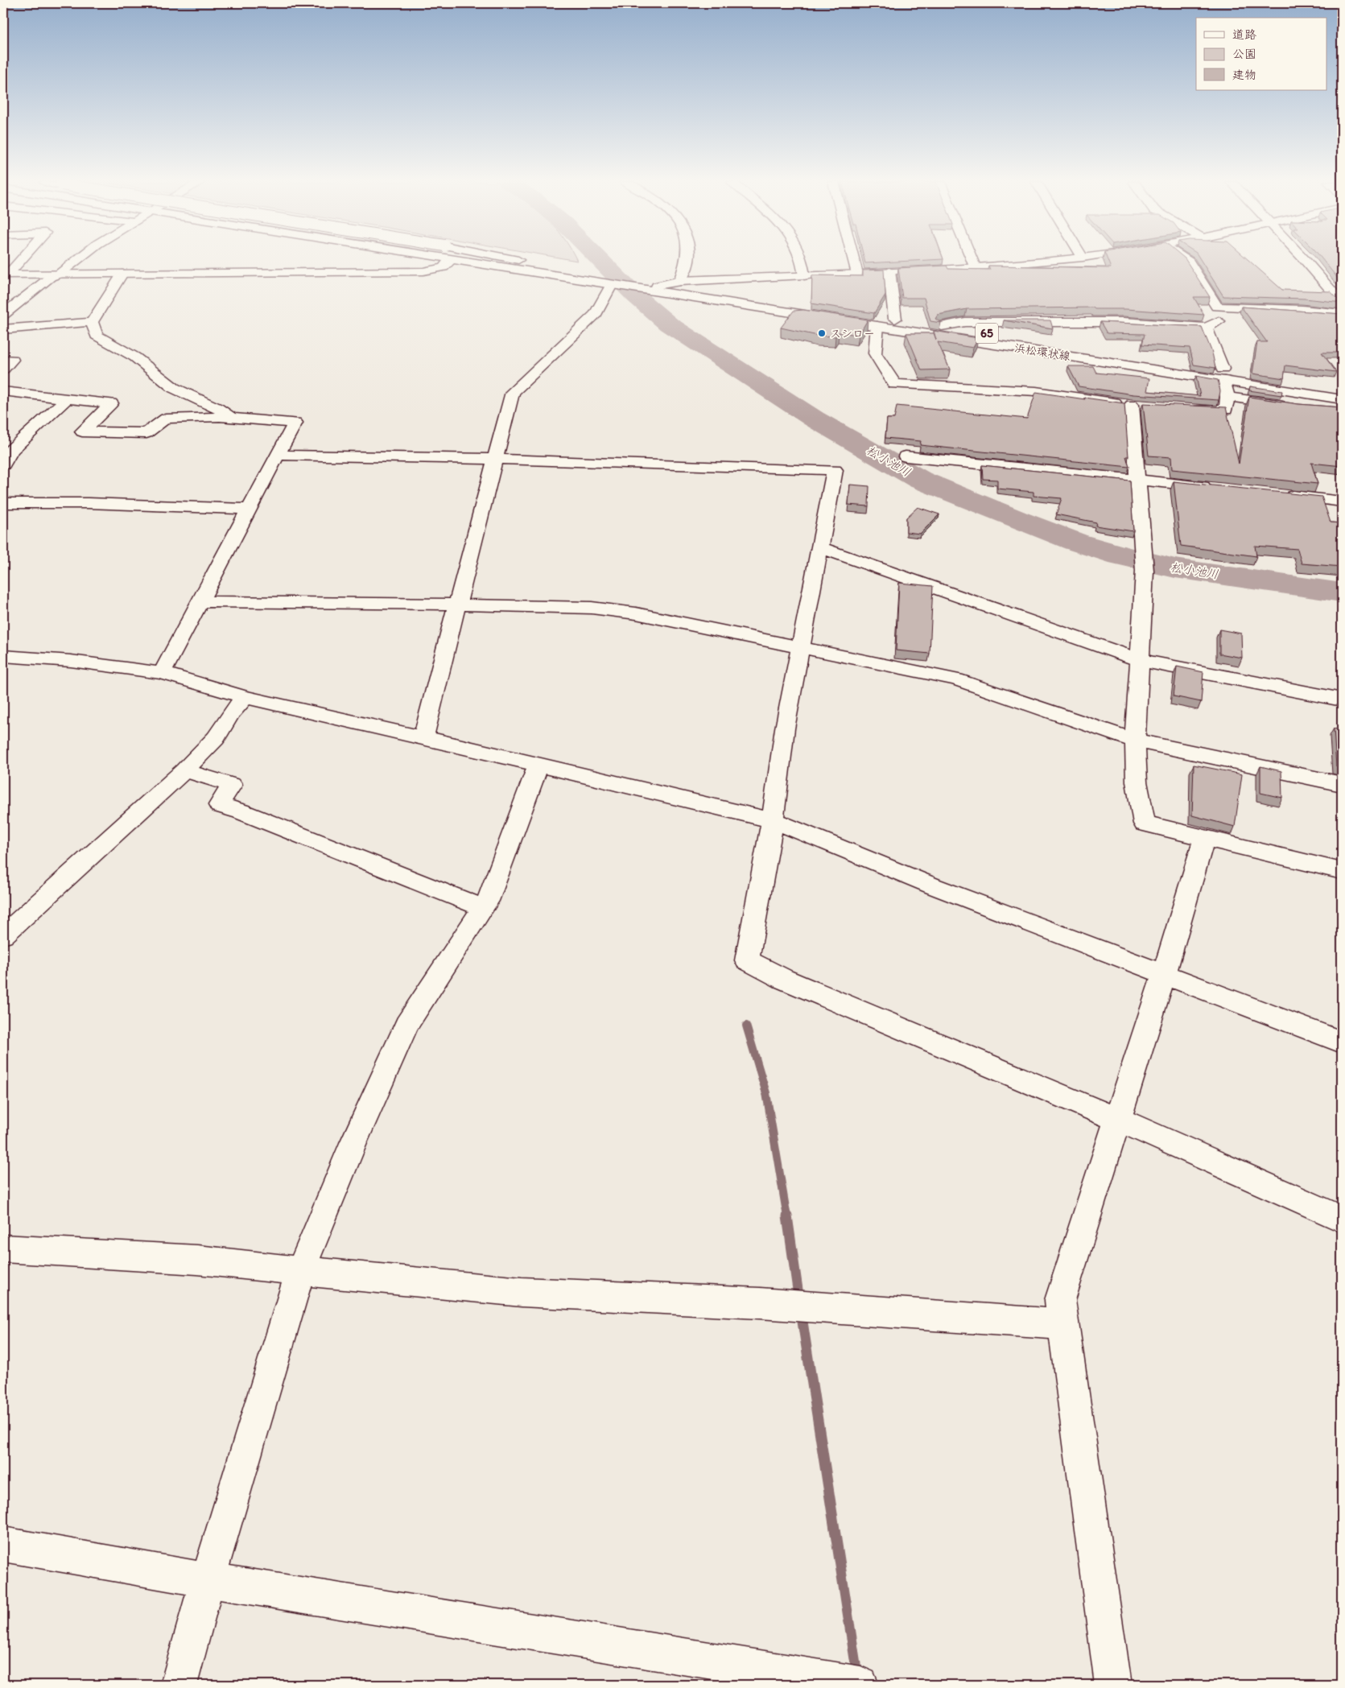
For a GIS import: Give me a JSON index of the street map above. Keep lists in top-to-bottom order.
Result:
{
  "streets": {
    "main road": ["65", "浜松環状線"]
  },
  "water": ["松小池川"],
  "places": ["スシロー"],
  "legend": ["道路", "公園", "建物"]
}
